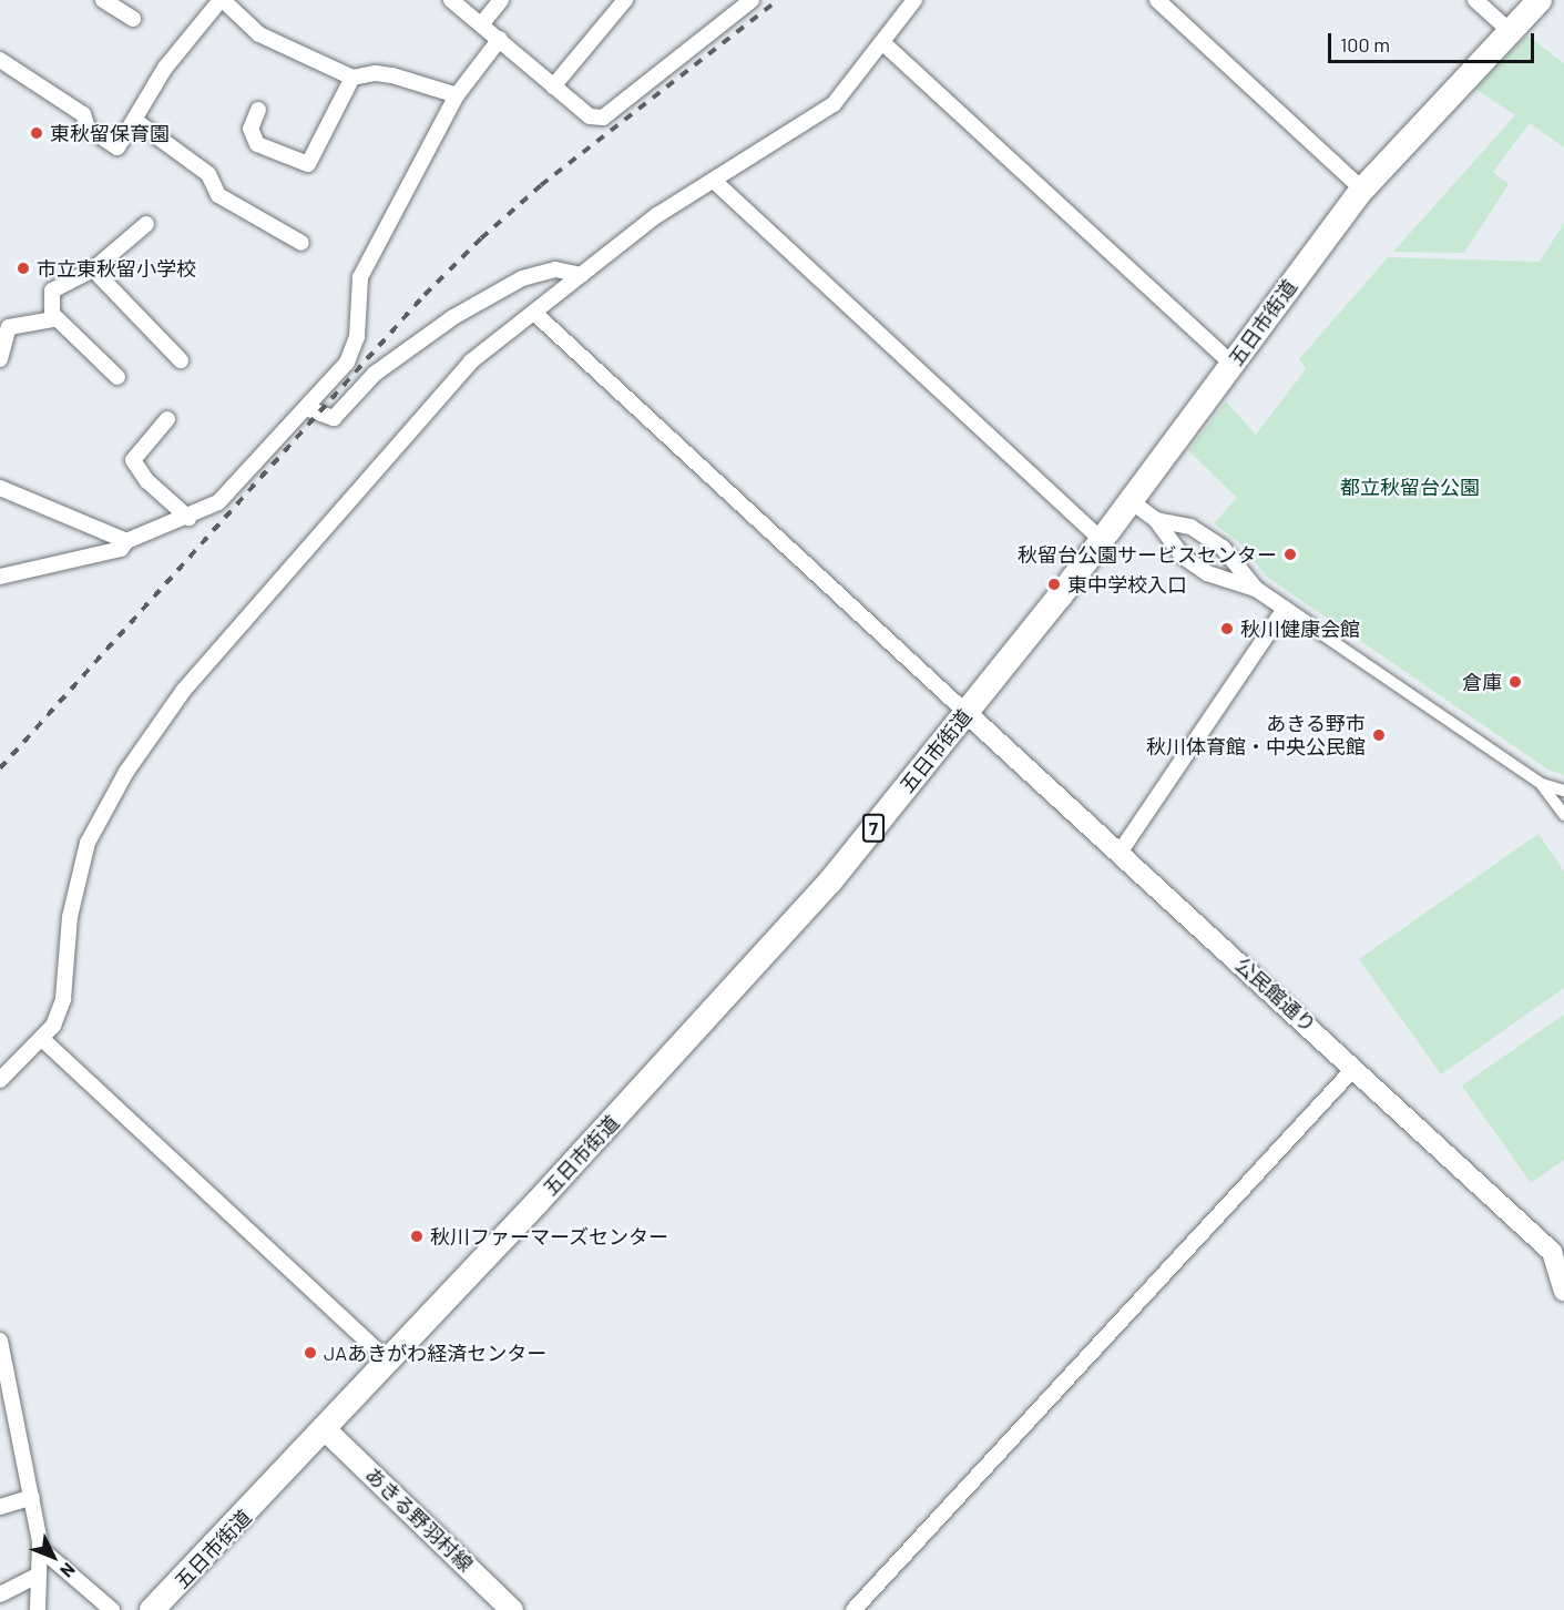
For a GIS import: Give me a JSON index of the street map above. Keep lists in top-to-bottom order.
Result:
{
  "streets": {
    "main road": ["五日市街道", "7", "あきる野羽村線"],
    "street": ["公民館通り"]
  },
  "crossings": [
    ["五日市街道", "公民館通り"],
    ["五日市街道", "あきる野羽村線"]
  ],
  "parks": ["都立秋留台公園"],
  "places": [
    "東秋留保育園",
    "市立東秋留小学校",
    "秋留台公園サービスセンター",
    "東中学校入口",
    "秋川健康会館",
    "倉庫",
    "あきる野市 秋川体育館・中央公民館",
    "秋川ファーマーズセンター",
    "JAあきがわ経済センター"
  ],
  "scale_bar": "100 m",
  "north": "bottom right"
}
